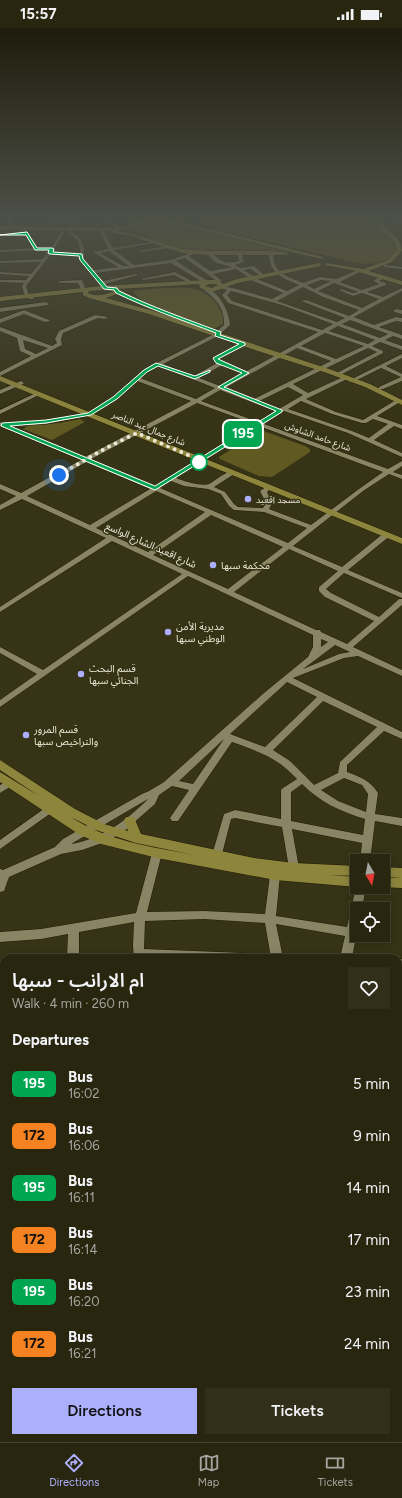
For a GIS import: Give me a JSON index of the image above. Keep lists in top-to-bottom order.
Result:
{
  "streets": {
    "main road": ["شارع جمال عبد الناصر"],
    "street": ["شارع حامد الشاوش", "شارع اقعيد الشارع الواسع"]
  },
  "places": [
    "مسجد اقعيد",
    "محكمة سبها",
    "مديرية الأمن الوطني سبها",
    "قسم البحث الجنائي سبها",
    "قسم المرور والتراخيص سبها"
  ],
  "lines": ["bus line 195"],
  "north": "bottom",
  "page": {
    "status": "15:57",
    "on_map": "195",
    "heading": [
      ["ام الارانب - سبها", "Walk · 4 min · 260 m"],
      "Departures"
    ],
    "list": [
      {
        "mark": "195",
        "name": "Bus",
        "note": "16:02",
        "value": "5 min"
      },
      {
        "mark": "172",
        "name": "Bus",
        "note": "16:06",
        "value": "9 min"
      },
      {
        "mark": "195",
        "name": "Bus",
        "note": "16:11",
        "value": "14 min"
      },
      {
        "mark": "172",
        "name": "Bus",
        "note": "16:14",
        "value": "17 min"
      },
      {
        "mark": "195",
        "name": "Bus",
        "note": "16:20",
        "value": "23 min"
      },
      {
        "mark": "172",
        "name": "Bus",
        "note": "16:21",
        "value": "24 min"
      }
    ],
    "buttons": ["Directions", "Tickets"],
    "tabs": ["Directions", "Map", "Tickets"]
  }
}
